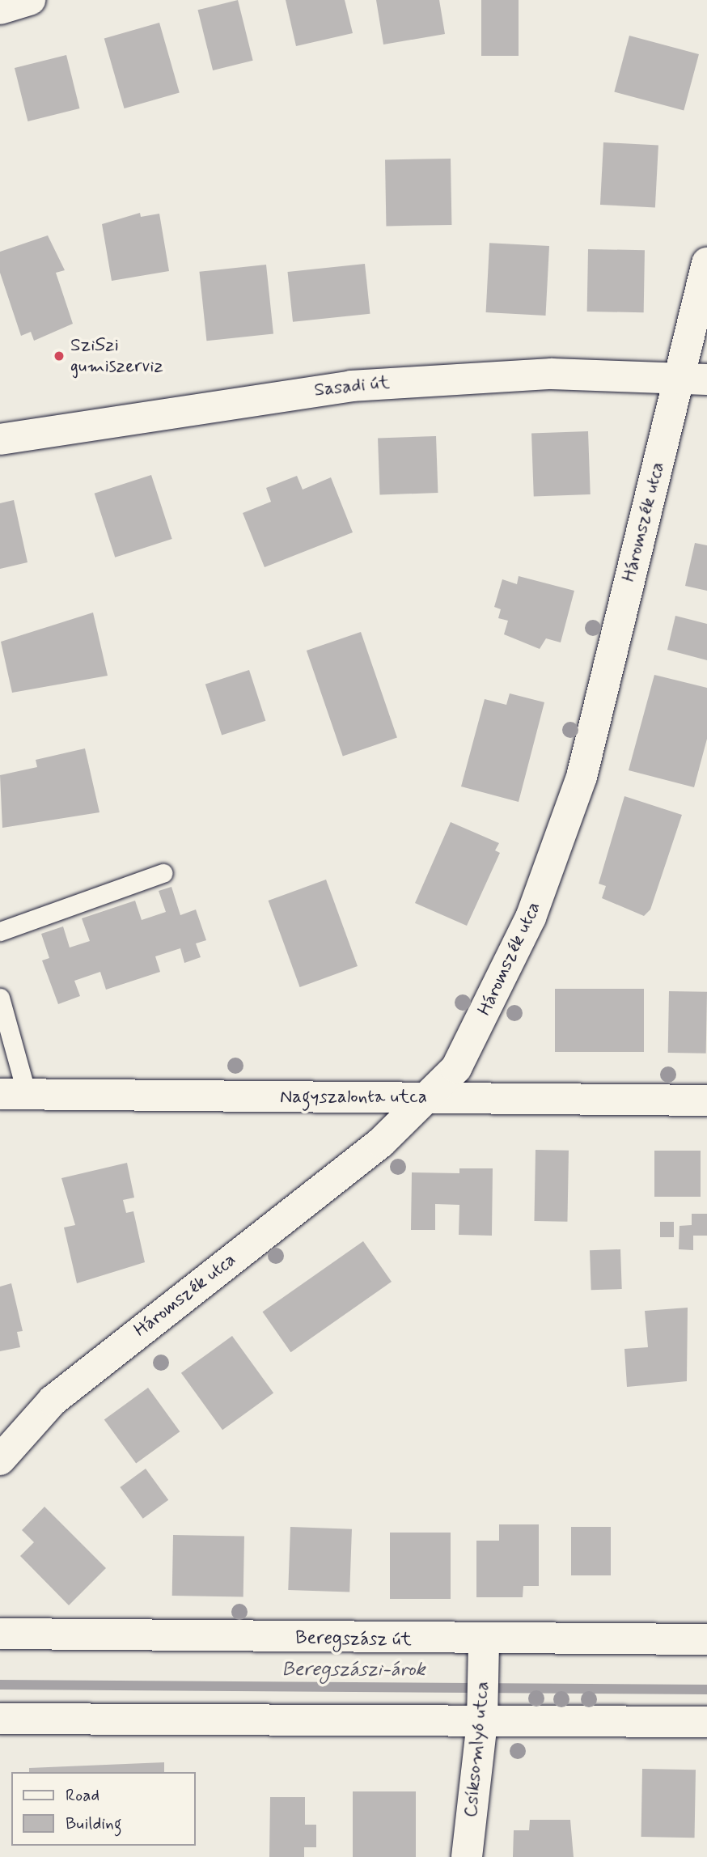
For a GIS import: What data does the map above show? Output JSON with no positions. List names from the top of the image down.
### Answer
{
  "streets": {
    "street": [
      "Sasadi út",
      "Háromszék utca",
      "Nagyszalonta utca",
      "Beregszász út",
      "Csíksomlyó utca"
    ]
  },
  "crossings": [
    ["Sasadi út", "Háromszék utca"],
    ["Háromszék utca", "Nagyszalonta utca"],
    ["Beregszász út", "Csíksomlyó utca"]
  ],
  "water": ["Beregszászi-árok"],
  "places": ["SziSzi gumiszerviz"],
  "legend": ["Road", "Building"]
}
